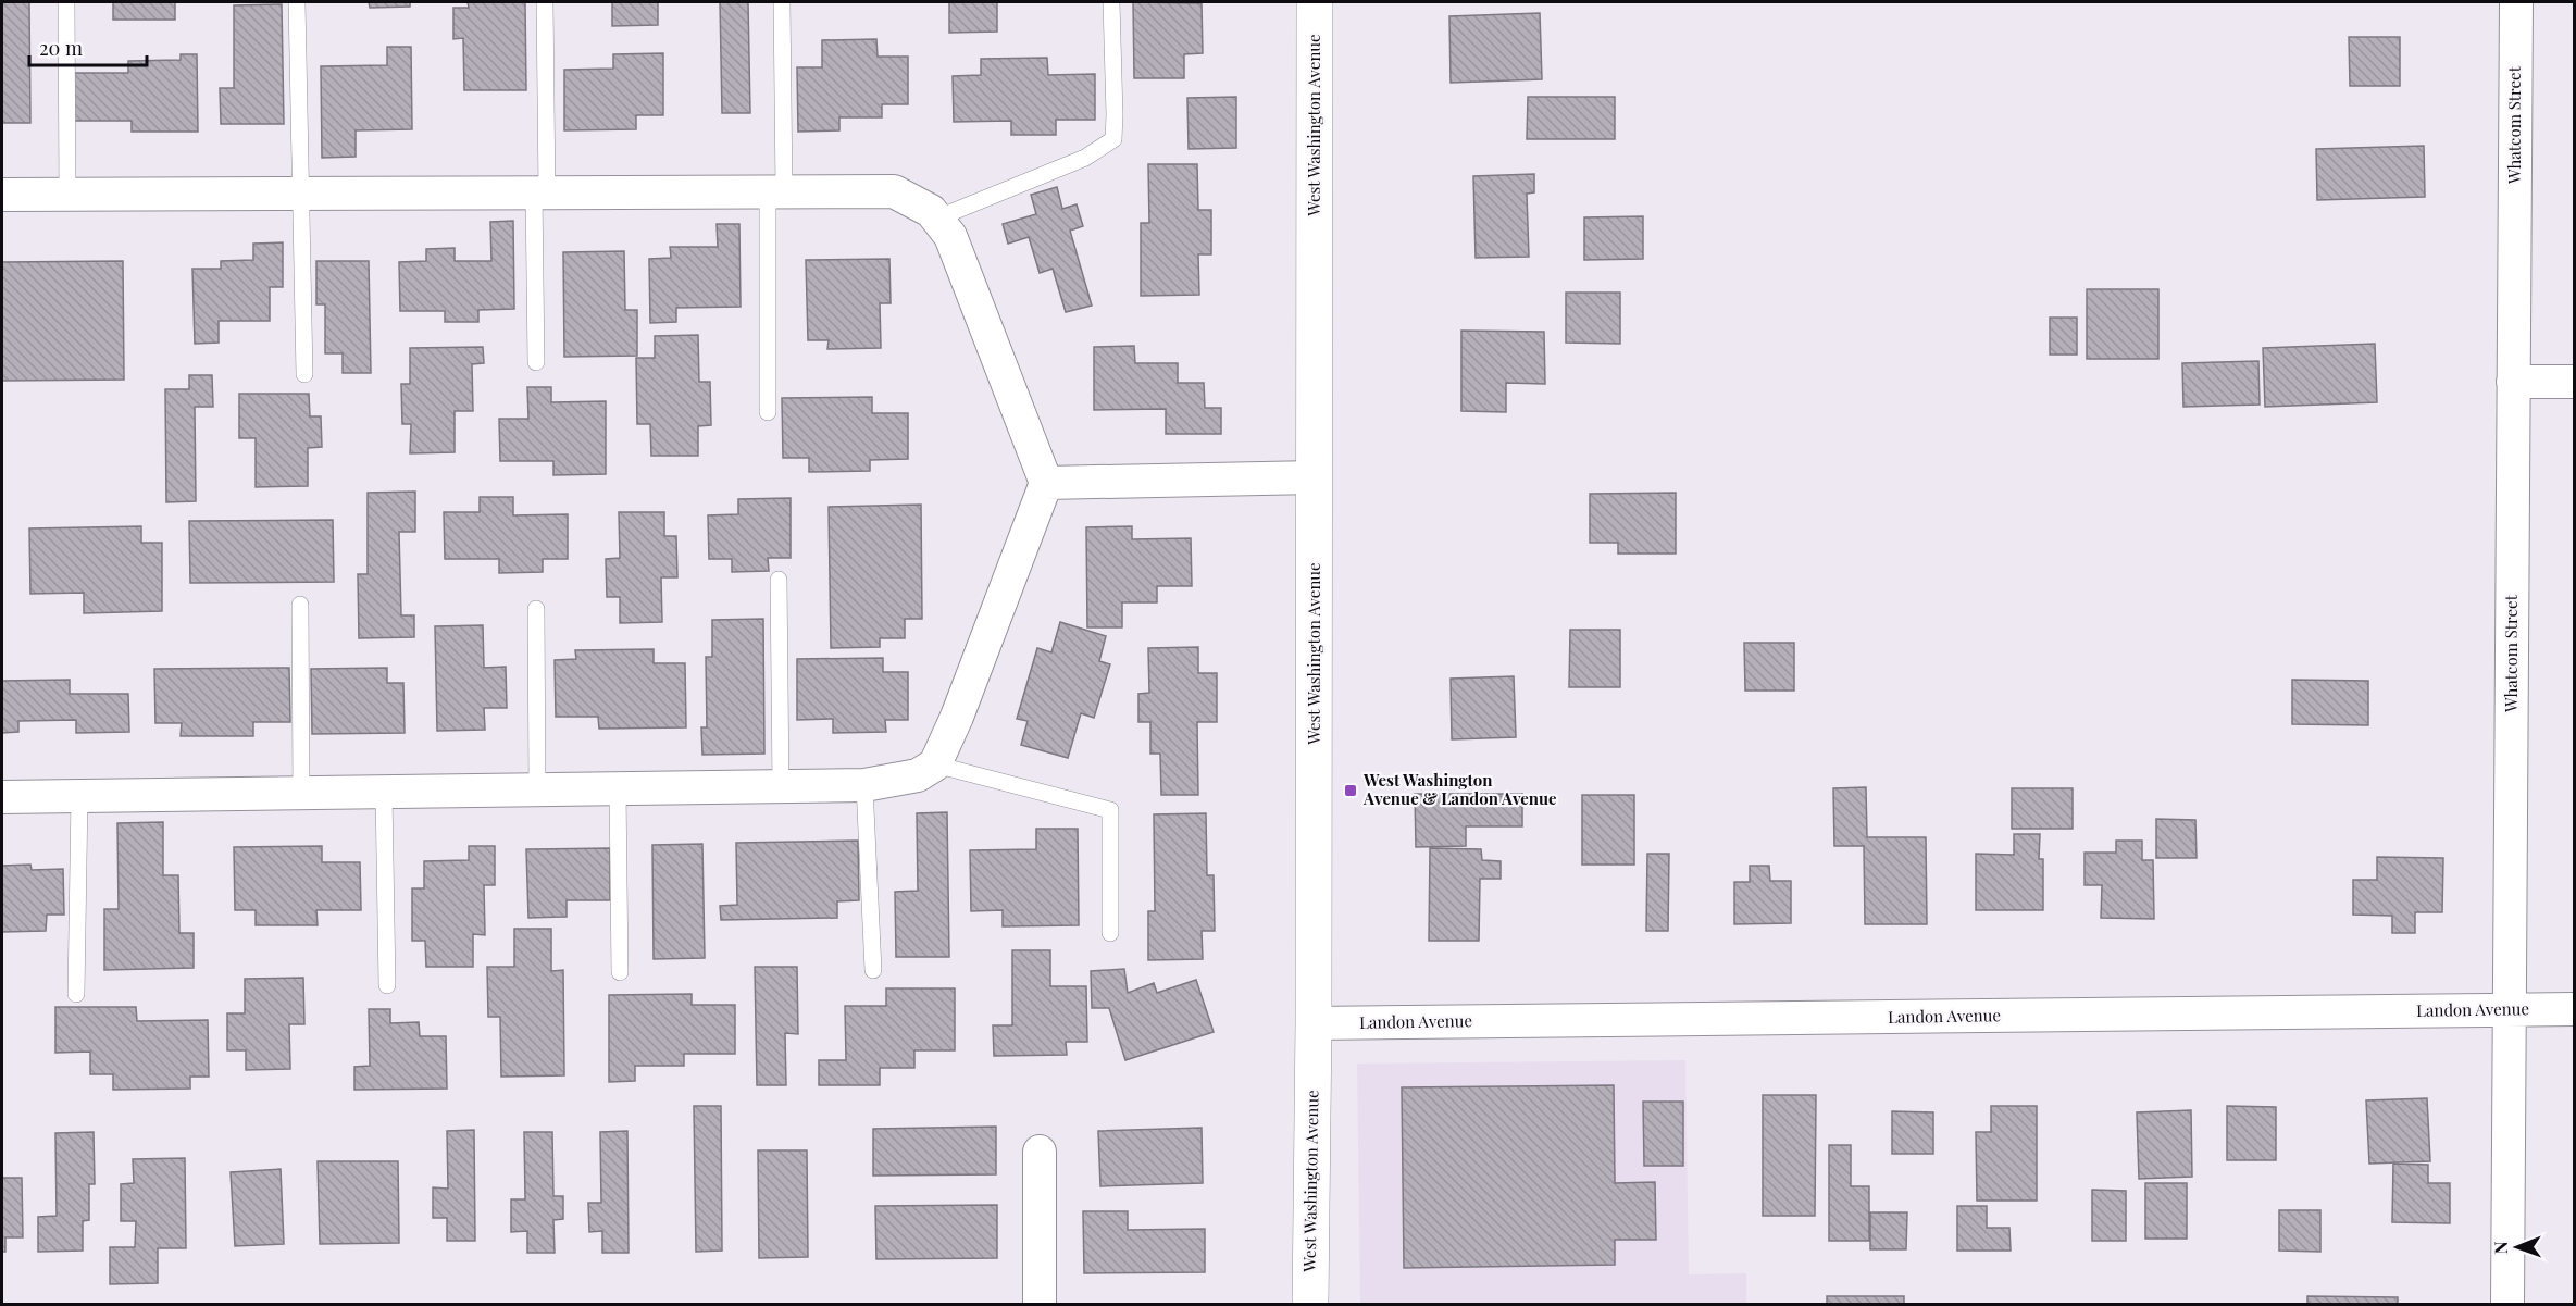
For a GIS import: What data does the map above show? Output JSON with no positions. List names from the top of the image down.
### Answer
{
  "streets": {
    "main road": ["West Washington Avenue"],
    "street": ["Whatcom Street", "Landon Avenue"]
  },
  "crossings": [
    ["West Washington Avenue", "Landon Avenue"],
    ["Whatcom Street", "Landon Avenue"]
  ],
  "places": {
    "transit": ["West Washington Avenue & Landon Avenue"]
  },
  "scale_bar": "20 m",
  "north": "left"
}
